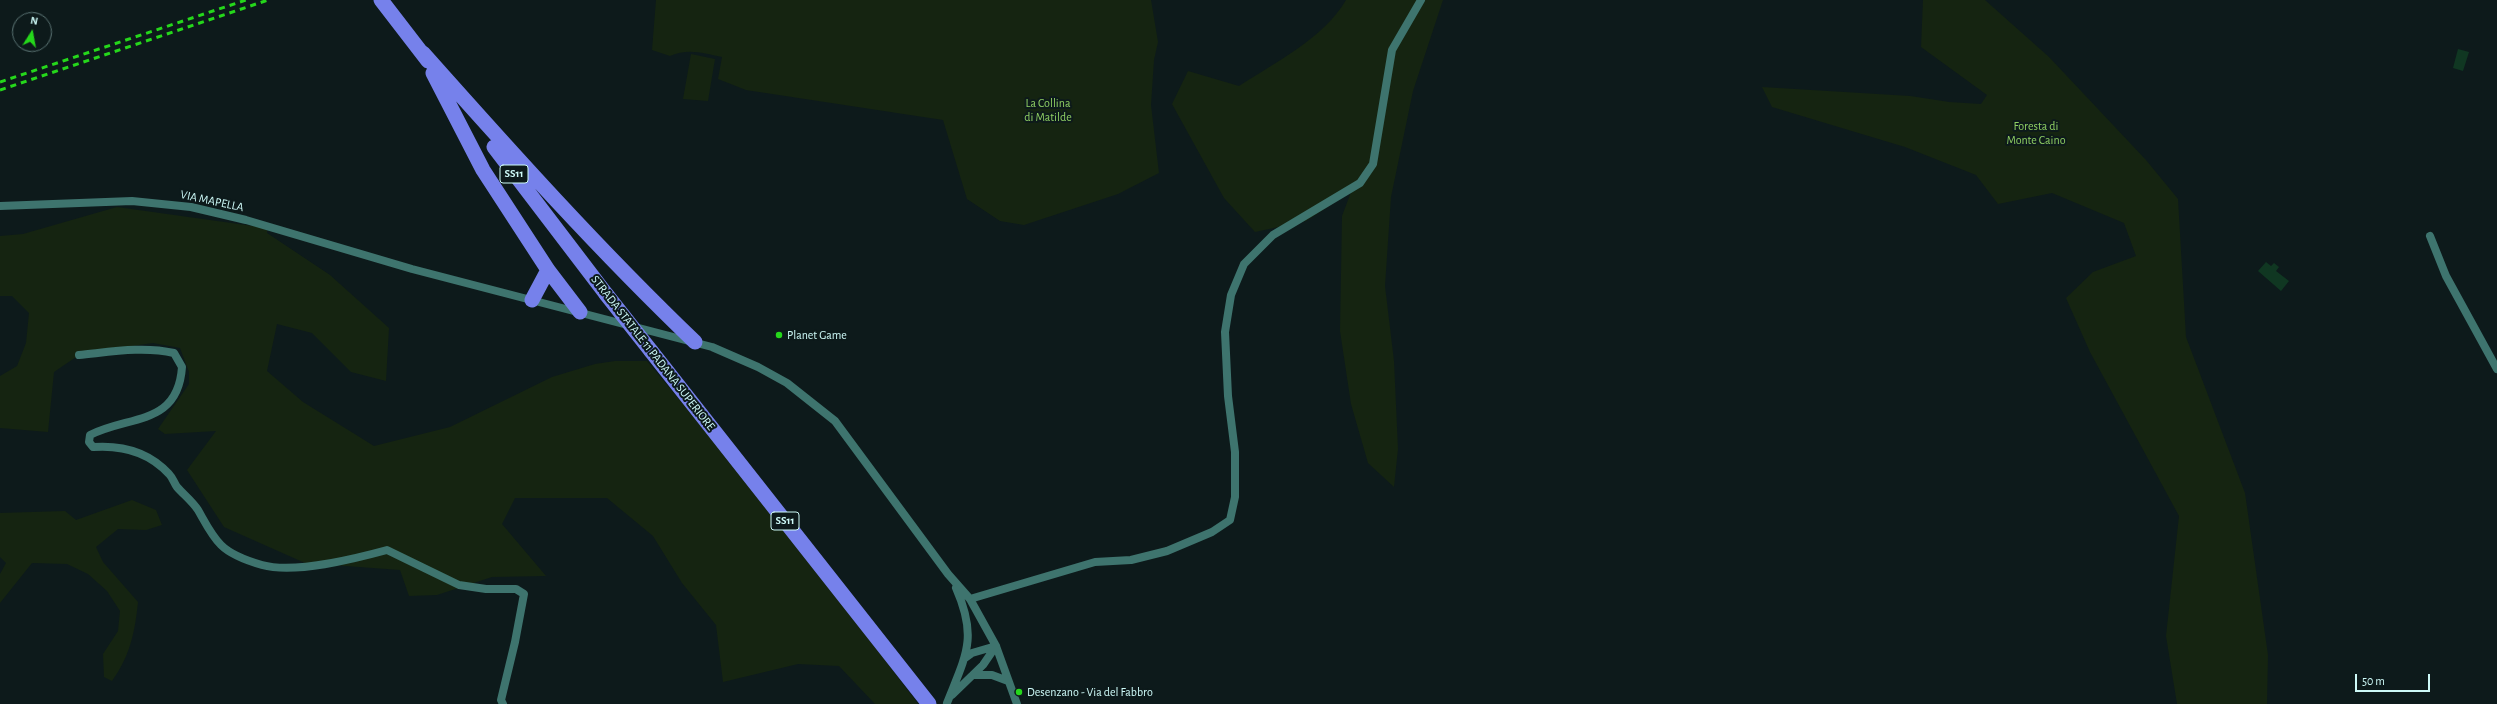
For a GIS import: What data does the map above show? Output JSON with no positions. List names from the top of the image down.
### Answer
{
  "streets": {
    "highway": ["SS11", "STRADA STATALE 11 PADANA SUPERIORE"],
    "street": ["VIA MAPELLA"]
  },
  "parks": ["La Collina di Matilde", "Foresta di Monte Caino"],
  "places": ["Planet Game", "Desenzano - Via del Fabbro"],
  "scale_bar": "50 m",
  "north": "top"
}
